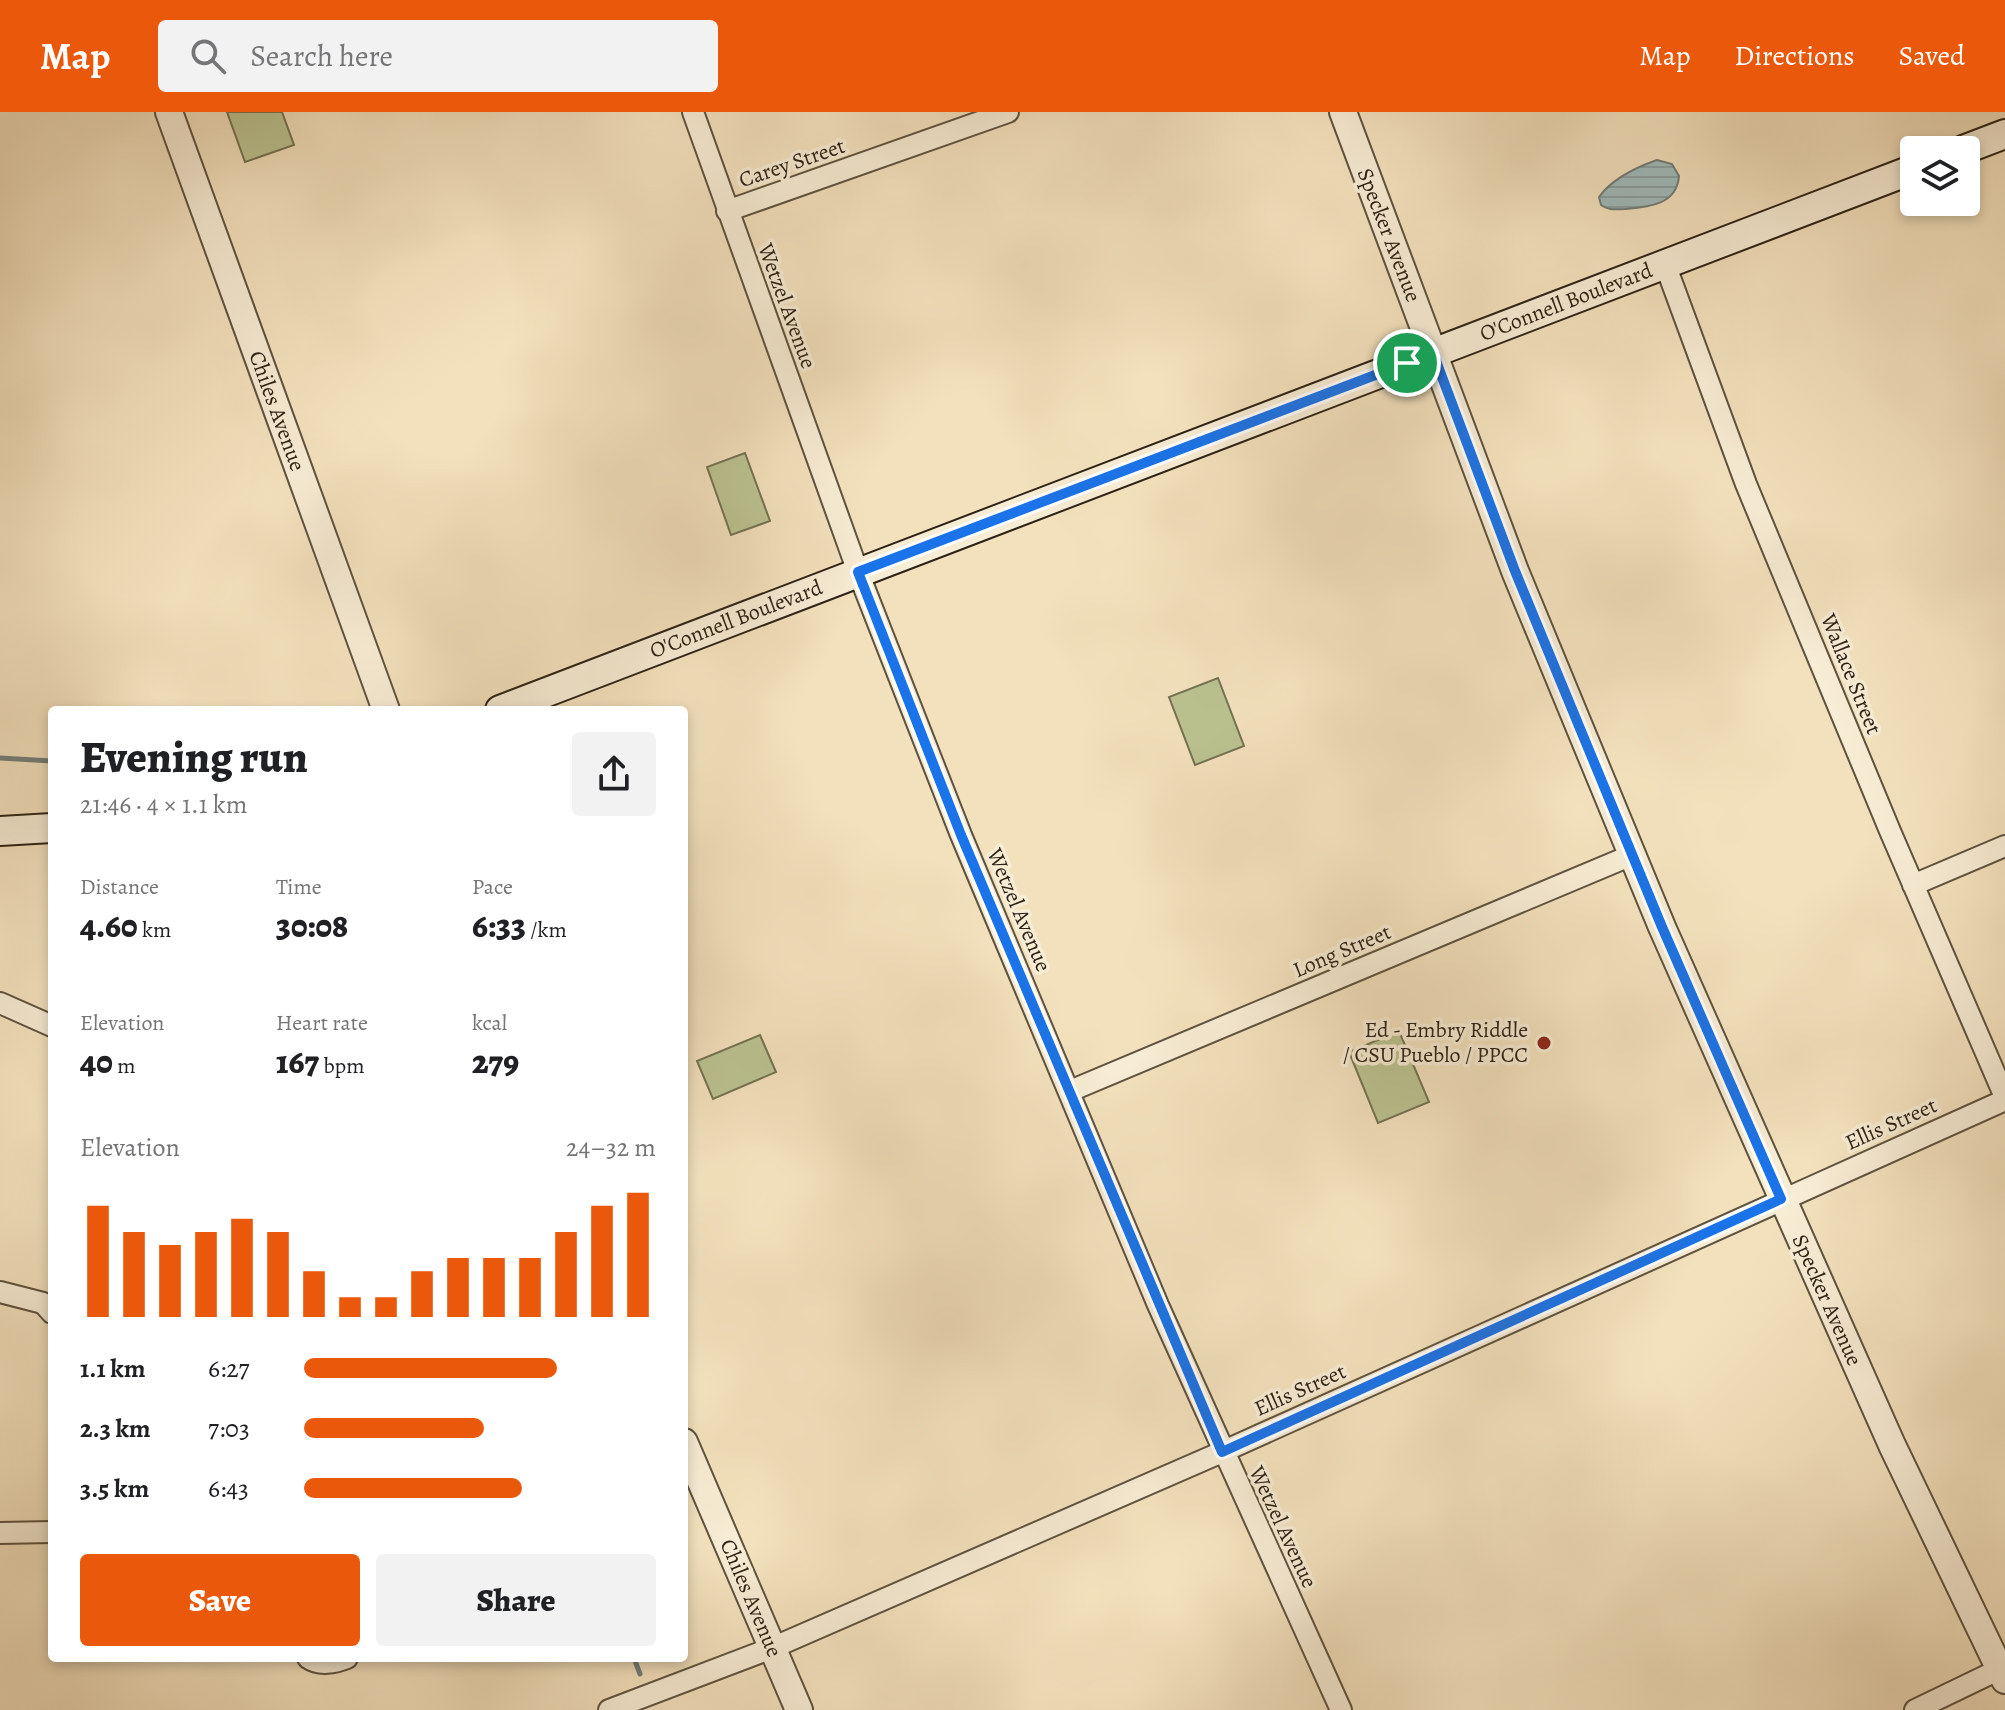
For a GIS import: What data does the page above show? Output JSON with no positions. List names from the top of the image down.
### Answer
{
  "streets": {
    "main road": ["O'Connell Boulevard"],
    "street": [
      "Carey Street",
      "Specker Avenue",
      "Wetzel Avenue",
      "Chiles Avenue",
      "Wallace Street",
      "Long Street",
      "Ellis Street"
    ]
  },
  "crossings": [
    ["Carey Street", "Wetzel Avenue"],
    ["Specker Avenue", "O'Connell Boulevard"],
    ["Specker Avenue", "Long Street"],
    ["Specker Avenue", "Ellis Street"],
    ["O'Connell Boulevard", "Wetzel Avenue"],
    ["O'Connell Boulevard", "Wallace Street"],
    ["Wetzel Avenue", "Long Street"],
    ["Wetzel Avenue", "Ellis Street"],
    ["Chiles Avenue", "Ellis Street"],
    ["Wallace Street", "Ellis Street"]
  ],
  "places": ["Ed - Embry Riddle / CSU Pueblo / PPCC"],
  "page": {
    "header": "Map",
    "search": "Search here",
    "nav": ["Map", "Directions", "Saved"],
    "heading": ["Evening run", "21:46 · 4 × 1.1 km"],
    "stats": [
      ["Distance", "4.60 km"],
      ["Time", "30:08"],
      ["Pace", "6:33 /km"],
      ["Elevation", "40 m"],
      ["Heart rate", "167 bpm"],
      ["kcal", "279"]
    ],
    "chart": ["Elevation", "24–32 m"],
    "list": [
      {
        "name": "1.1 km",
        "note": "6:27"
      },
      {
        "name": "2.3 km",
        "note": "7:03"
      },
      {
        "name": "3.5 km",
        "note": "6:43"
      }
    ],
    "buttons": ["Save", "Share"]
  }
}
